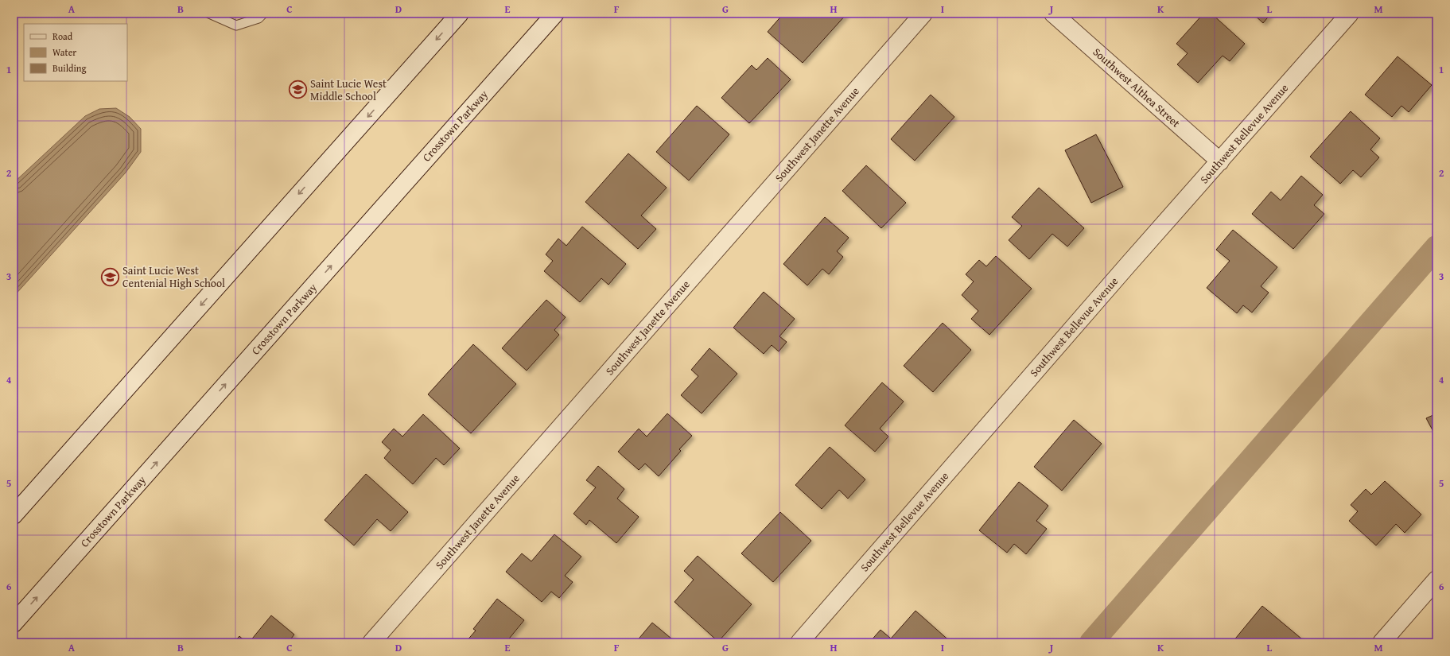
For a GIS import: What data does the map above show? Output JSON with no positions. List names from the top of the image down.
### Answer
{
  "streets": {
    "street": [
      "Southwest Althea Street",
      "Crosstown Parkway",
      "Southwest Bellevue Avenue",
      "Southwest Janette Avenue"
    ]
  },
  "crossings": [
    ["Southwest Althea Street", "Southwest Bellevue Avenue"]
  ],
  "places": {
    "school or university": ["Saint Lucie West Middle School", "Saint Lucie West Centenial High School"]
  },
  "legend": ["Road", "Water", "Building"],
  "grid": {
    "columns": [
      "A",
      "B",
      "C",
      "D",
      "E",
      "F",
      "G",
      "H",
      "I",
      "J",
      "K",
      "L",
      "M"
    ],
    "rows": [
      "1",
      "2",
      "3",
      "4",
      "5",
      "6"
    ]
  }
}
